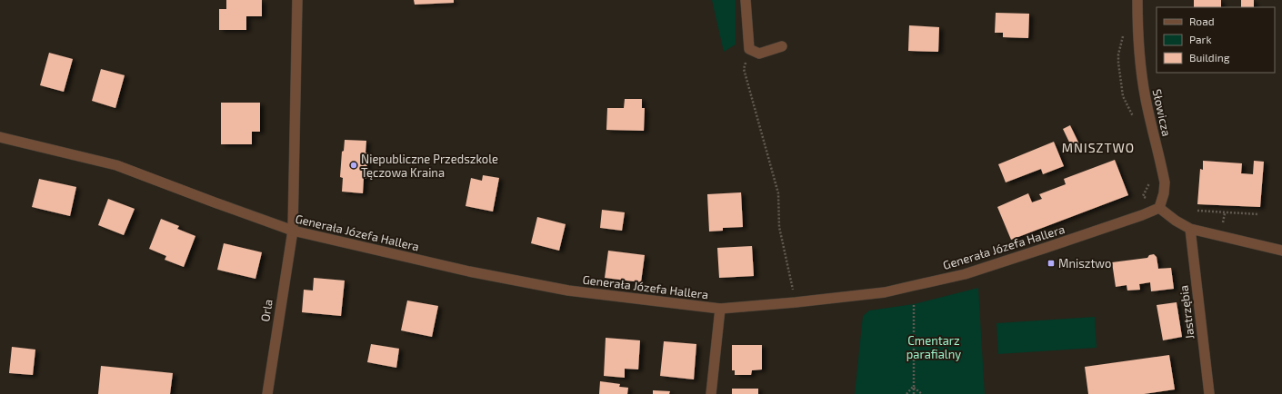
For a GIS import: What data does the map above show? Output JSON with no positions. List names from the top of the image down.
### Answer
{
  "streets": {
    "street": [
      "Słowicza",
      "Generała Józefa Hallera",
      "Orla",
      "Jastrzębia"
    ]
  },
  "crossings": [
    ["Słowicza", "Generała Józefa Hallera"],
    ["Generała Józefa Hallera", "Orla"]
  ],
  "districts": ["MNISZTWO"],
  "parks": ["Cmentarz parafialny"],
  "places": {
    "other": ["Niepubliczne Przedszkole Tęczowa Kraina"],
    "transit": ["Mnisztwo"]
  },
  "legend": ["Road", "Park", "Building"]
}
